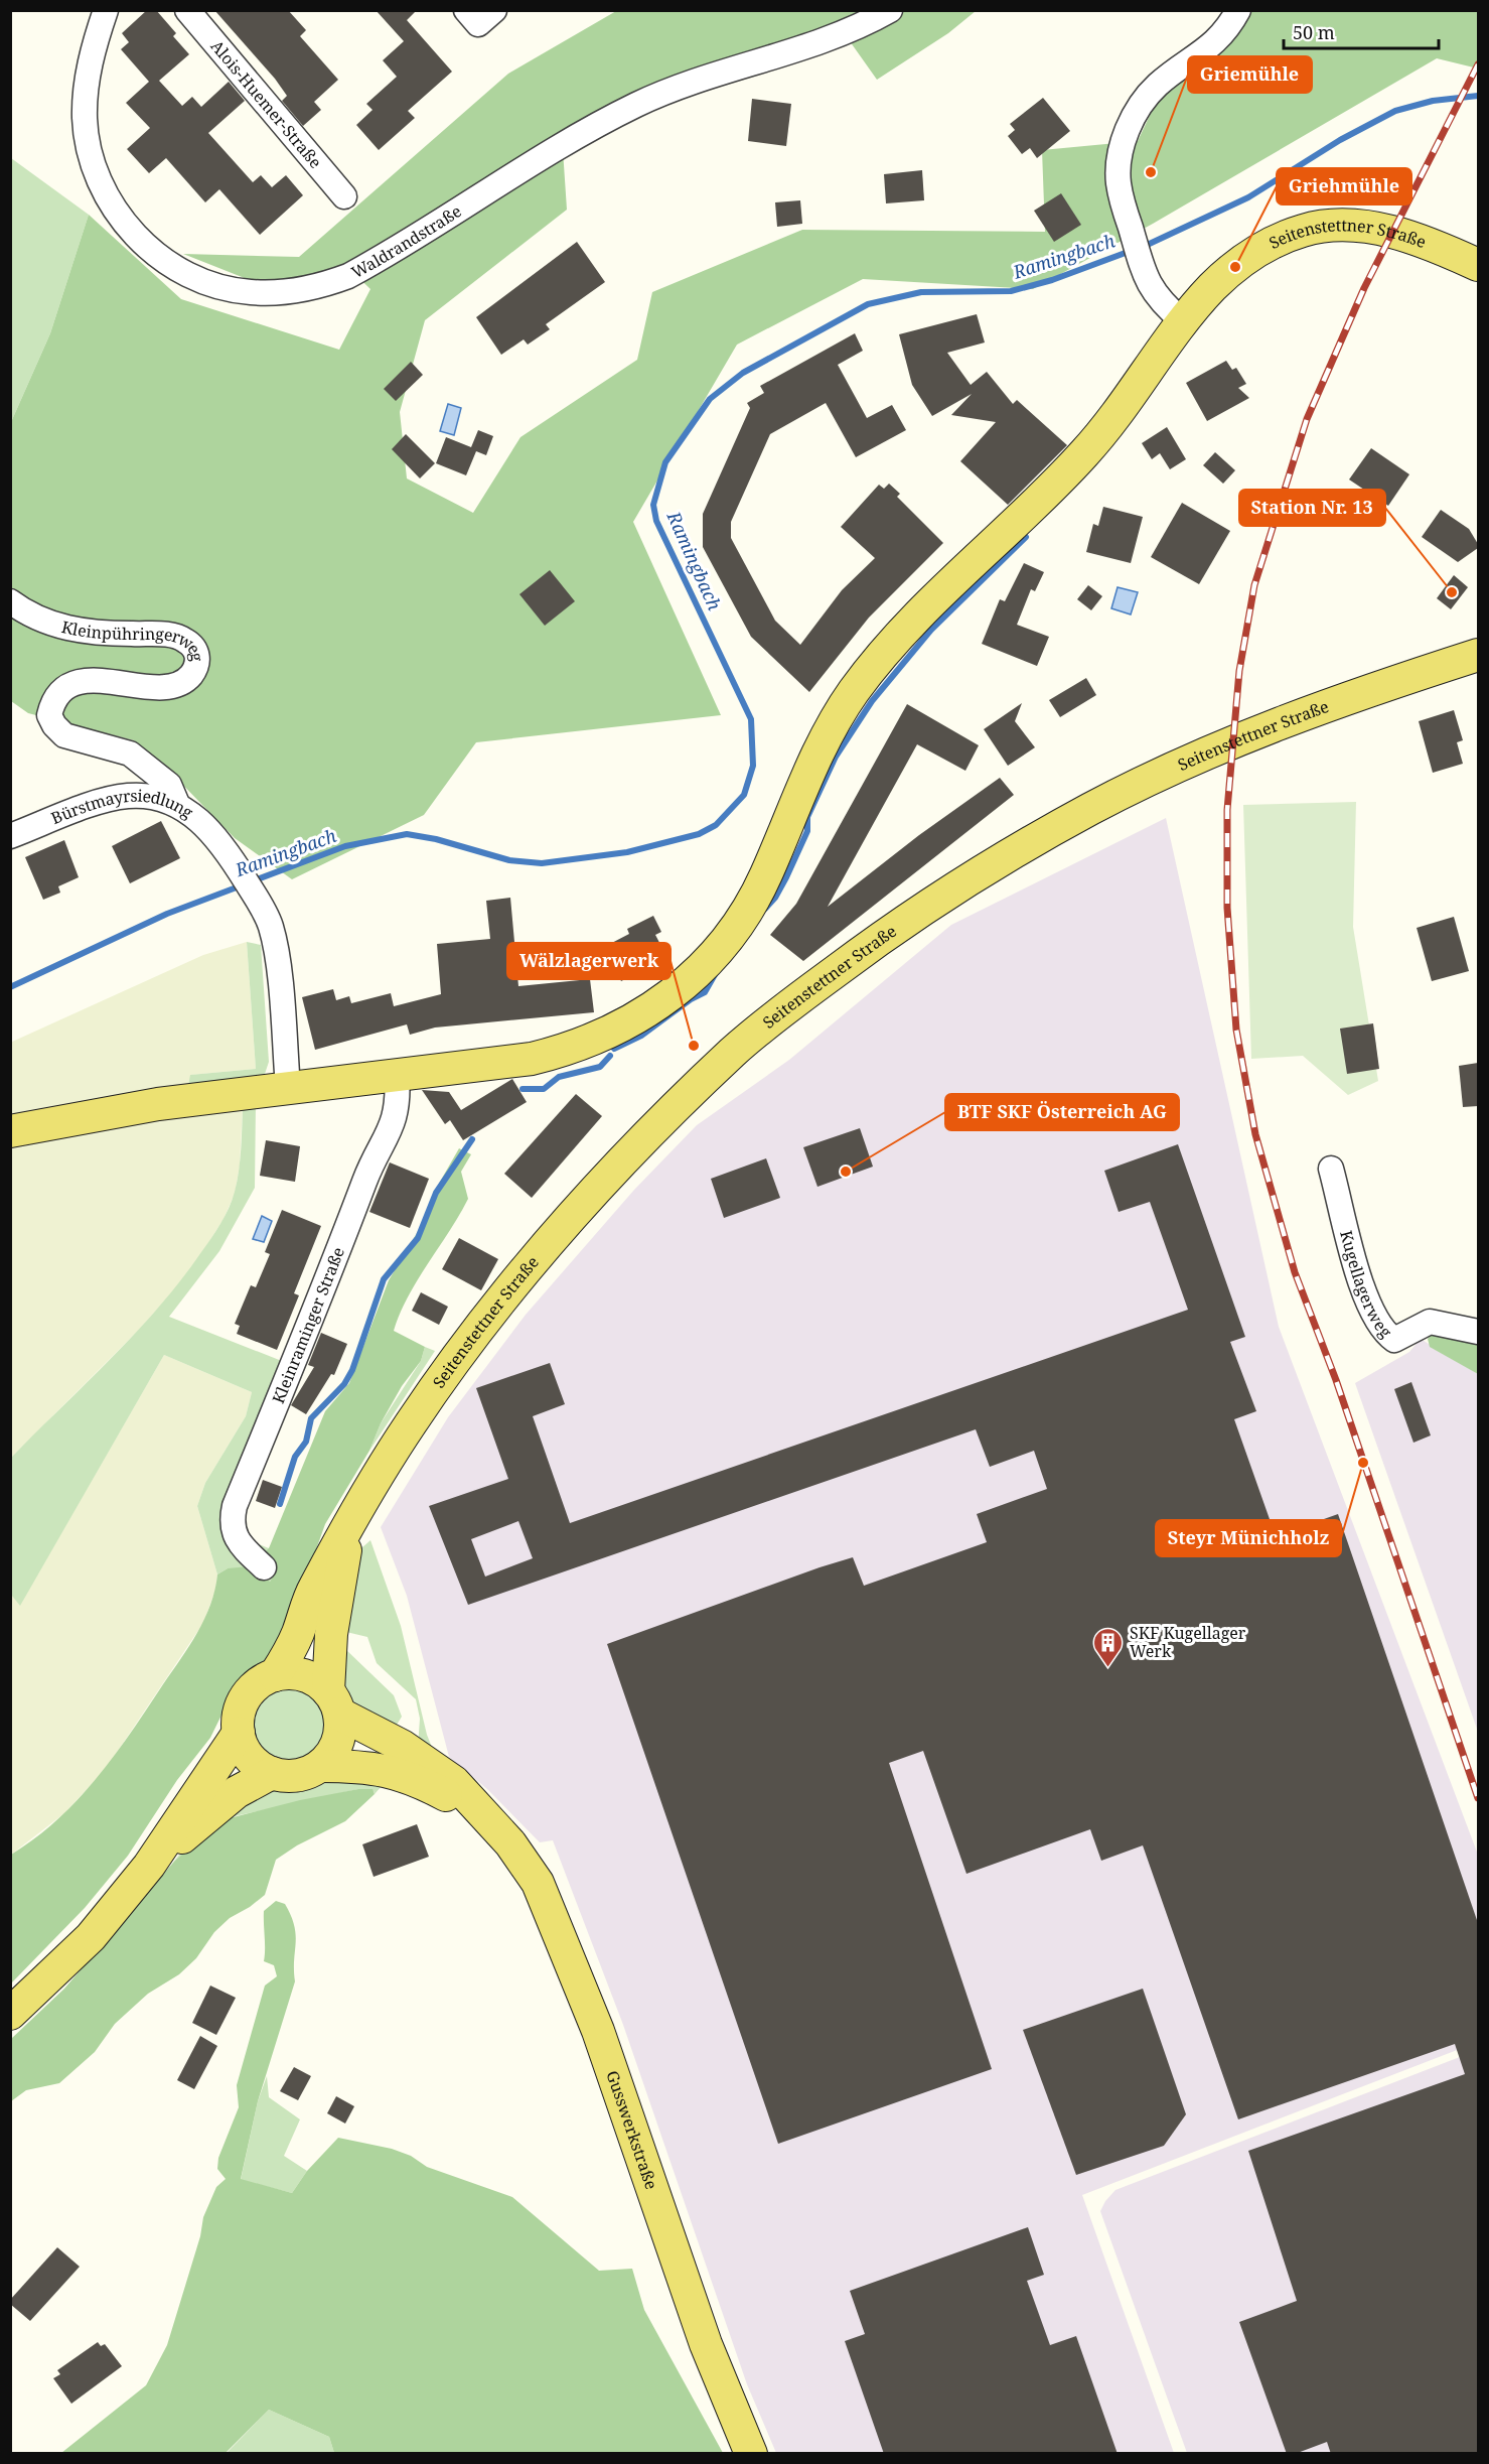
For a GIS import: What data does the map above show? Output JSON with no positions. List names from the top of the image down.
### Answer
{
  "streets": {
    "main road": ["Seitenstettner Straße", "Gusswerkstraße"],
    "street": [
      "Alois-Huemer-Straße",
      "Waldrandstraße",
      "Kleinpühringerweg",
      "Bürstmayrsiedlung",
      "Kugellagerweg",
      "Kleinraminger Straße"
    ]
  },
  "crossings": [
    ["Seitenstettner Straße", "Kleinraminger Straße"],
    ["Seitenstettner Straße", "Gusswerkstraße"],
    ["Kleinpühringerweg", "Bürstmayrsiedlung"]
  ],
  "water": ["Ramingbach"],
  "places": {
    "other": [
      "Griemühle",
      "Griehmühle",
      "Station Nr. 13",
      "Wälzlagerwerk",
      "BTF SKF Österreich AG",
      "Steyr Münichholz"
    ],
    "building": ["SKF Kugellager Werk"]
  },
  "scale_bar": "50 m"
}
